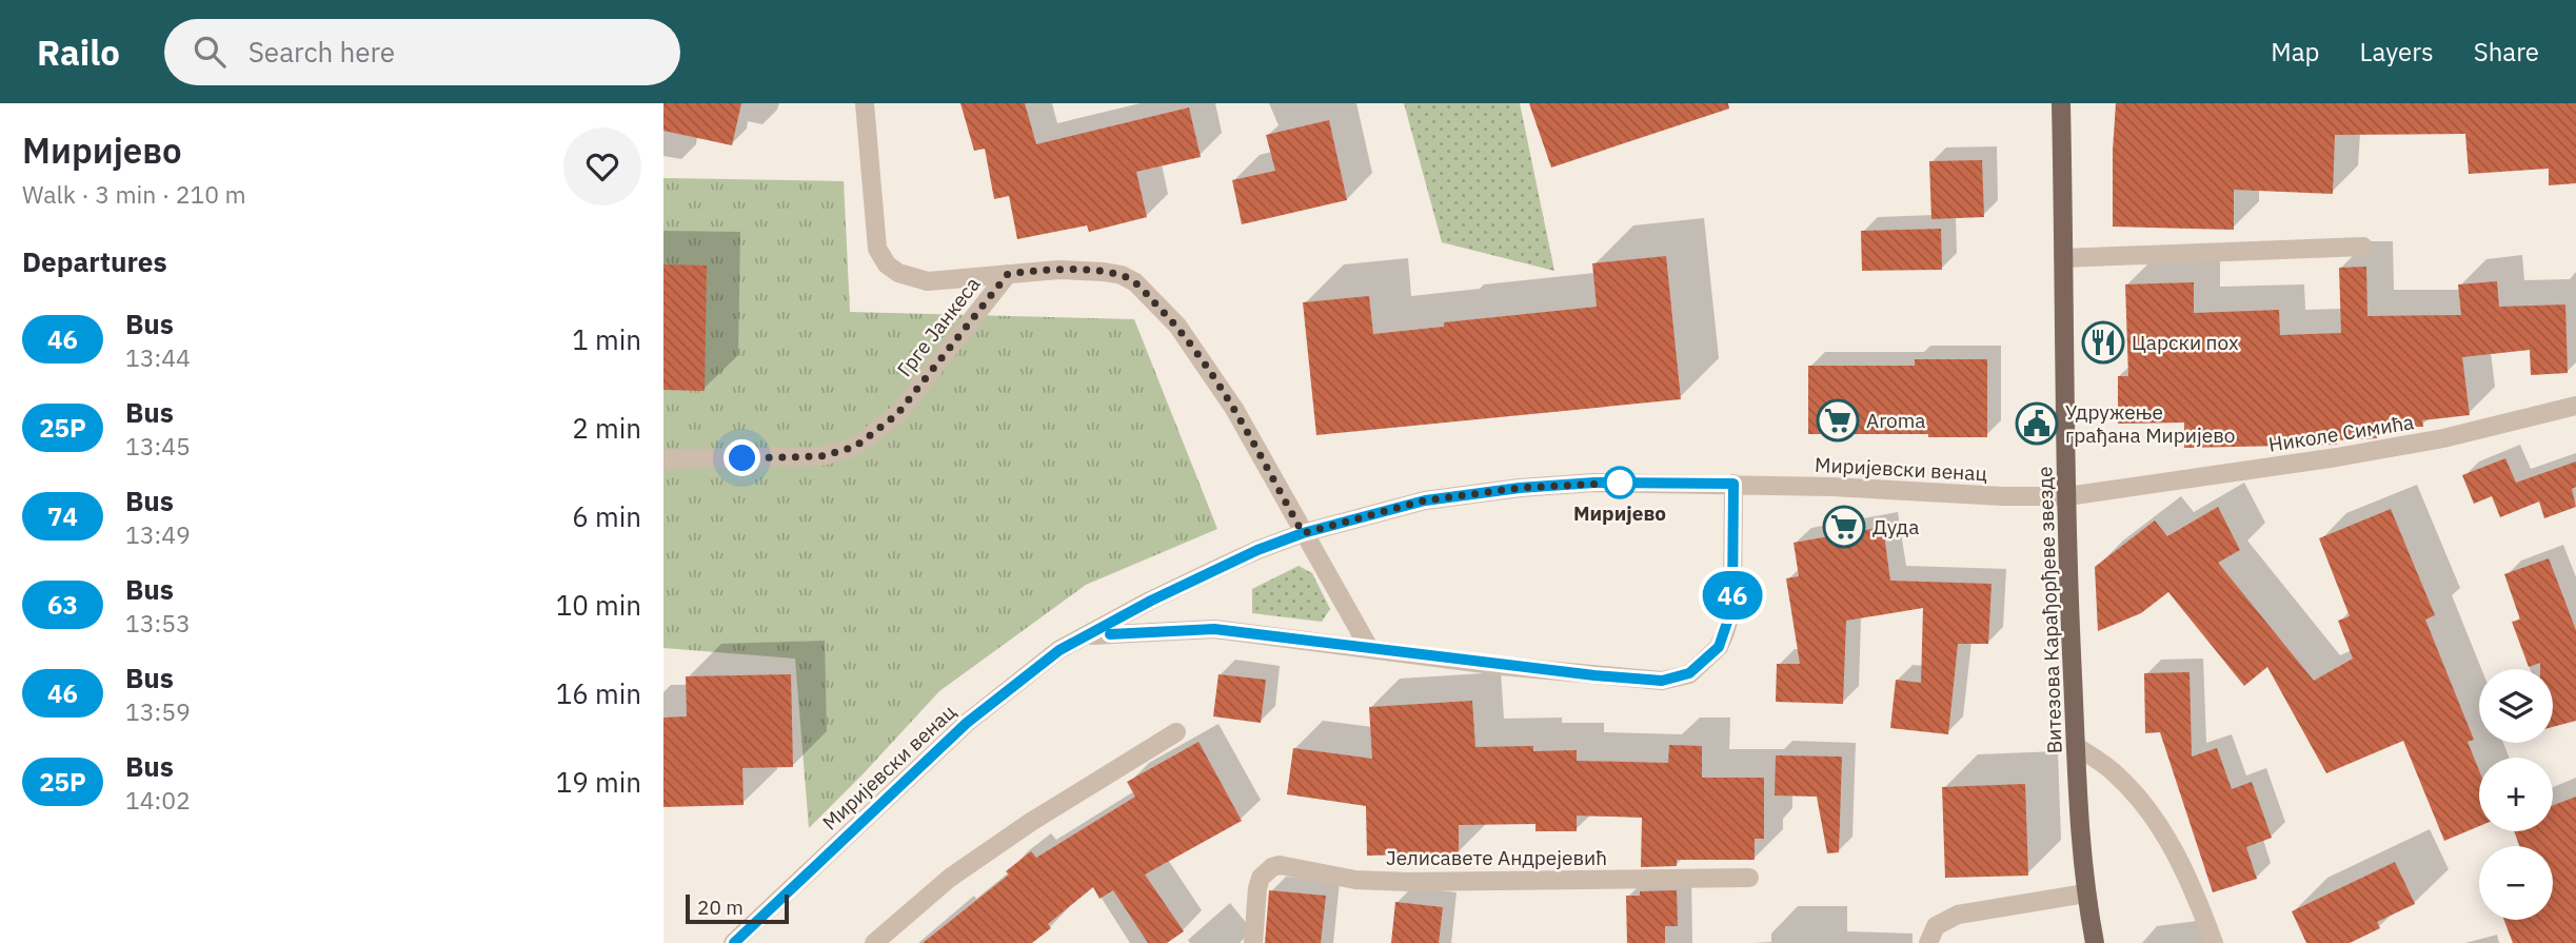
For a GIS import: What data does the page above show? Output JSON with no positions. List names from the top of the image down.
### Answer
{
  "streets": {
    "main road": ["Витезова Карађорђеве звезде"],
    "street": [
      "Грге Јанкеса",
      "Николе Симића",
      "Миријевски венац",
      "Јелисавете Андрејевић"
    ]
  },
  "crossings": [
    ["Грге Јанкеса", "Миријевски венац"],
    ["Николе Симића", "Миријевски венац"],
    ["Николе Симића", "Витезова Карађорђеве звезде"],
    ["Миријевски венац", "Витезова Карађорђеве звезде"]
  ],
  "places": {
    "restaurant": ["Царски пох"],
    "supermarket": ["Aroma", "Дуда"],
    "public building": ["Удружење грађана Миријево"],
    "other": ["Миријево"]
  },
  "lines": ["bus line 46"],
  "scale_bar": "20 m",
  "page": {
    "header": "Railo",
    "search": "Search here",
    "nav": ["Map", "Layers", "Share"],
    "heading": [
      ["Миријево", "Walk · 3 min · 210 m"],
      "Departures"
    ],
    "on_map": "46",
    "list": [
      {
        "mark": "46",
        "name": "Bus",
        "note": "13:44",
        "value": "1 min"
      },
      {
        "mark": "25P",
        "name": "Bus",
        "note": "13:45",
        "value": "2 min"
      },
      {
        "mark": "74",
        "name": "Bus",
        "note": "13:49",
        "value": "6 min"
      },
      {
        "mark": "63",
        "name": "Bus",
        "note": "13:53",
        "value": "10 min"
      },
      {
        "mark": "46",
        "name": "Bus",
        "note": "13:59",
        "value": "16 min"
      },
      {
        "mark": "25P",
        "name": "Bus",
        "note": "14:02",
        "value": "19 min"
      }
    ],
    "map_buttons": ["+", "−"],
    "scale": "20 m"
  }
}
